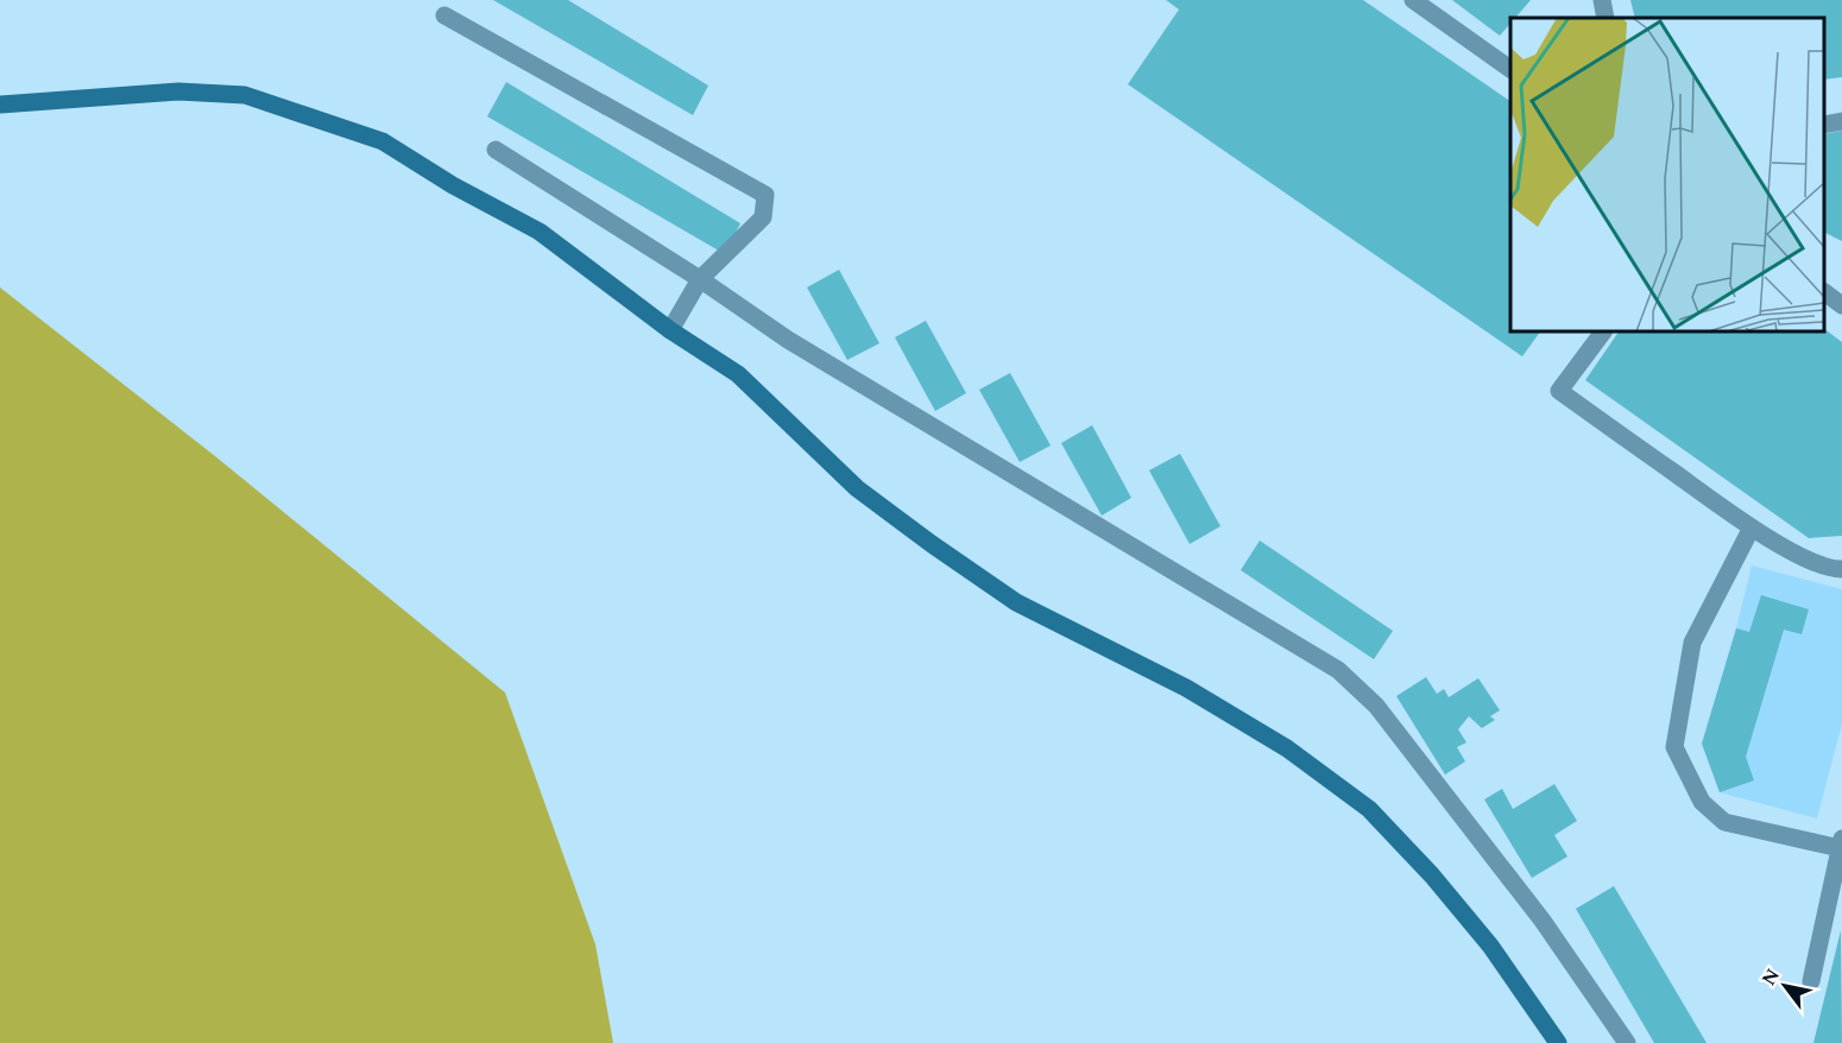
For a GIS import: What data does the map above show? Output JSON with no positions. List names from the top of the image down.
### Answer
{
  "north": "top left"
}
